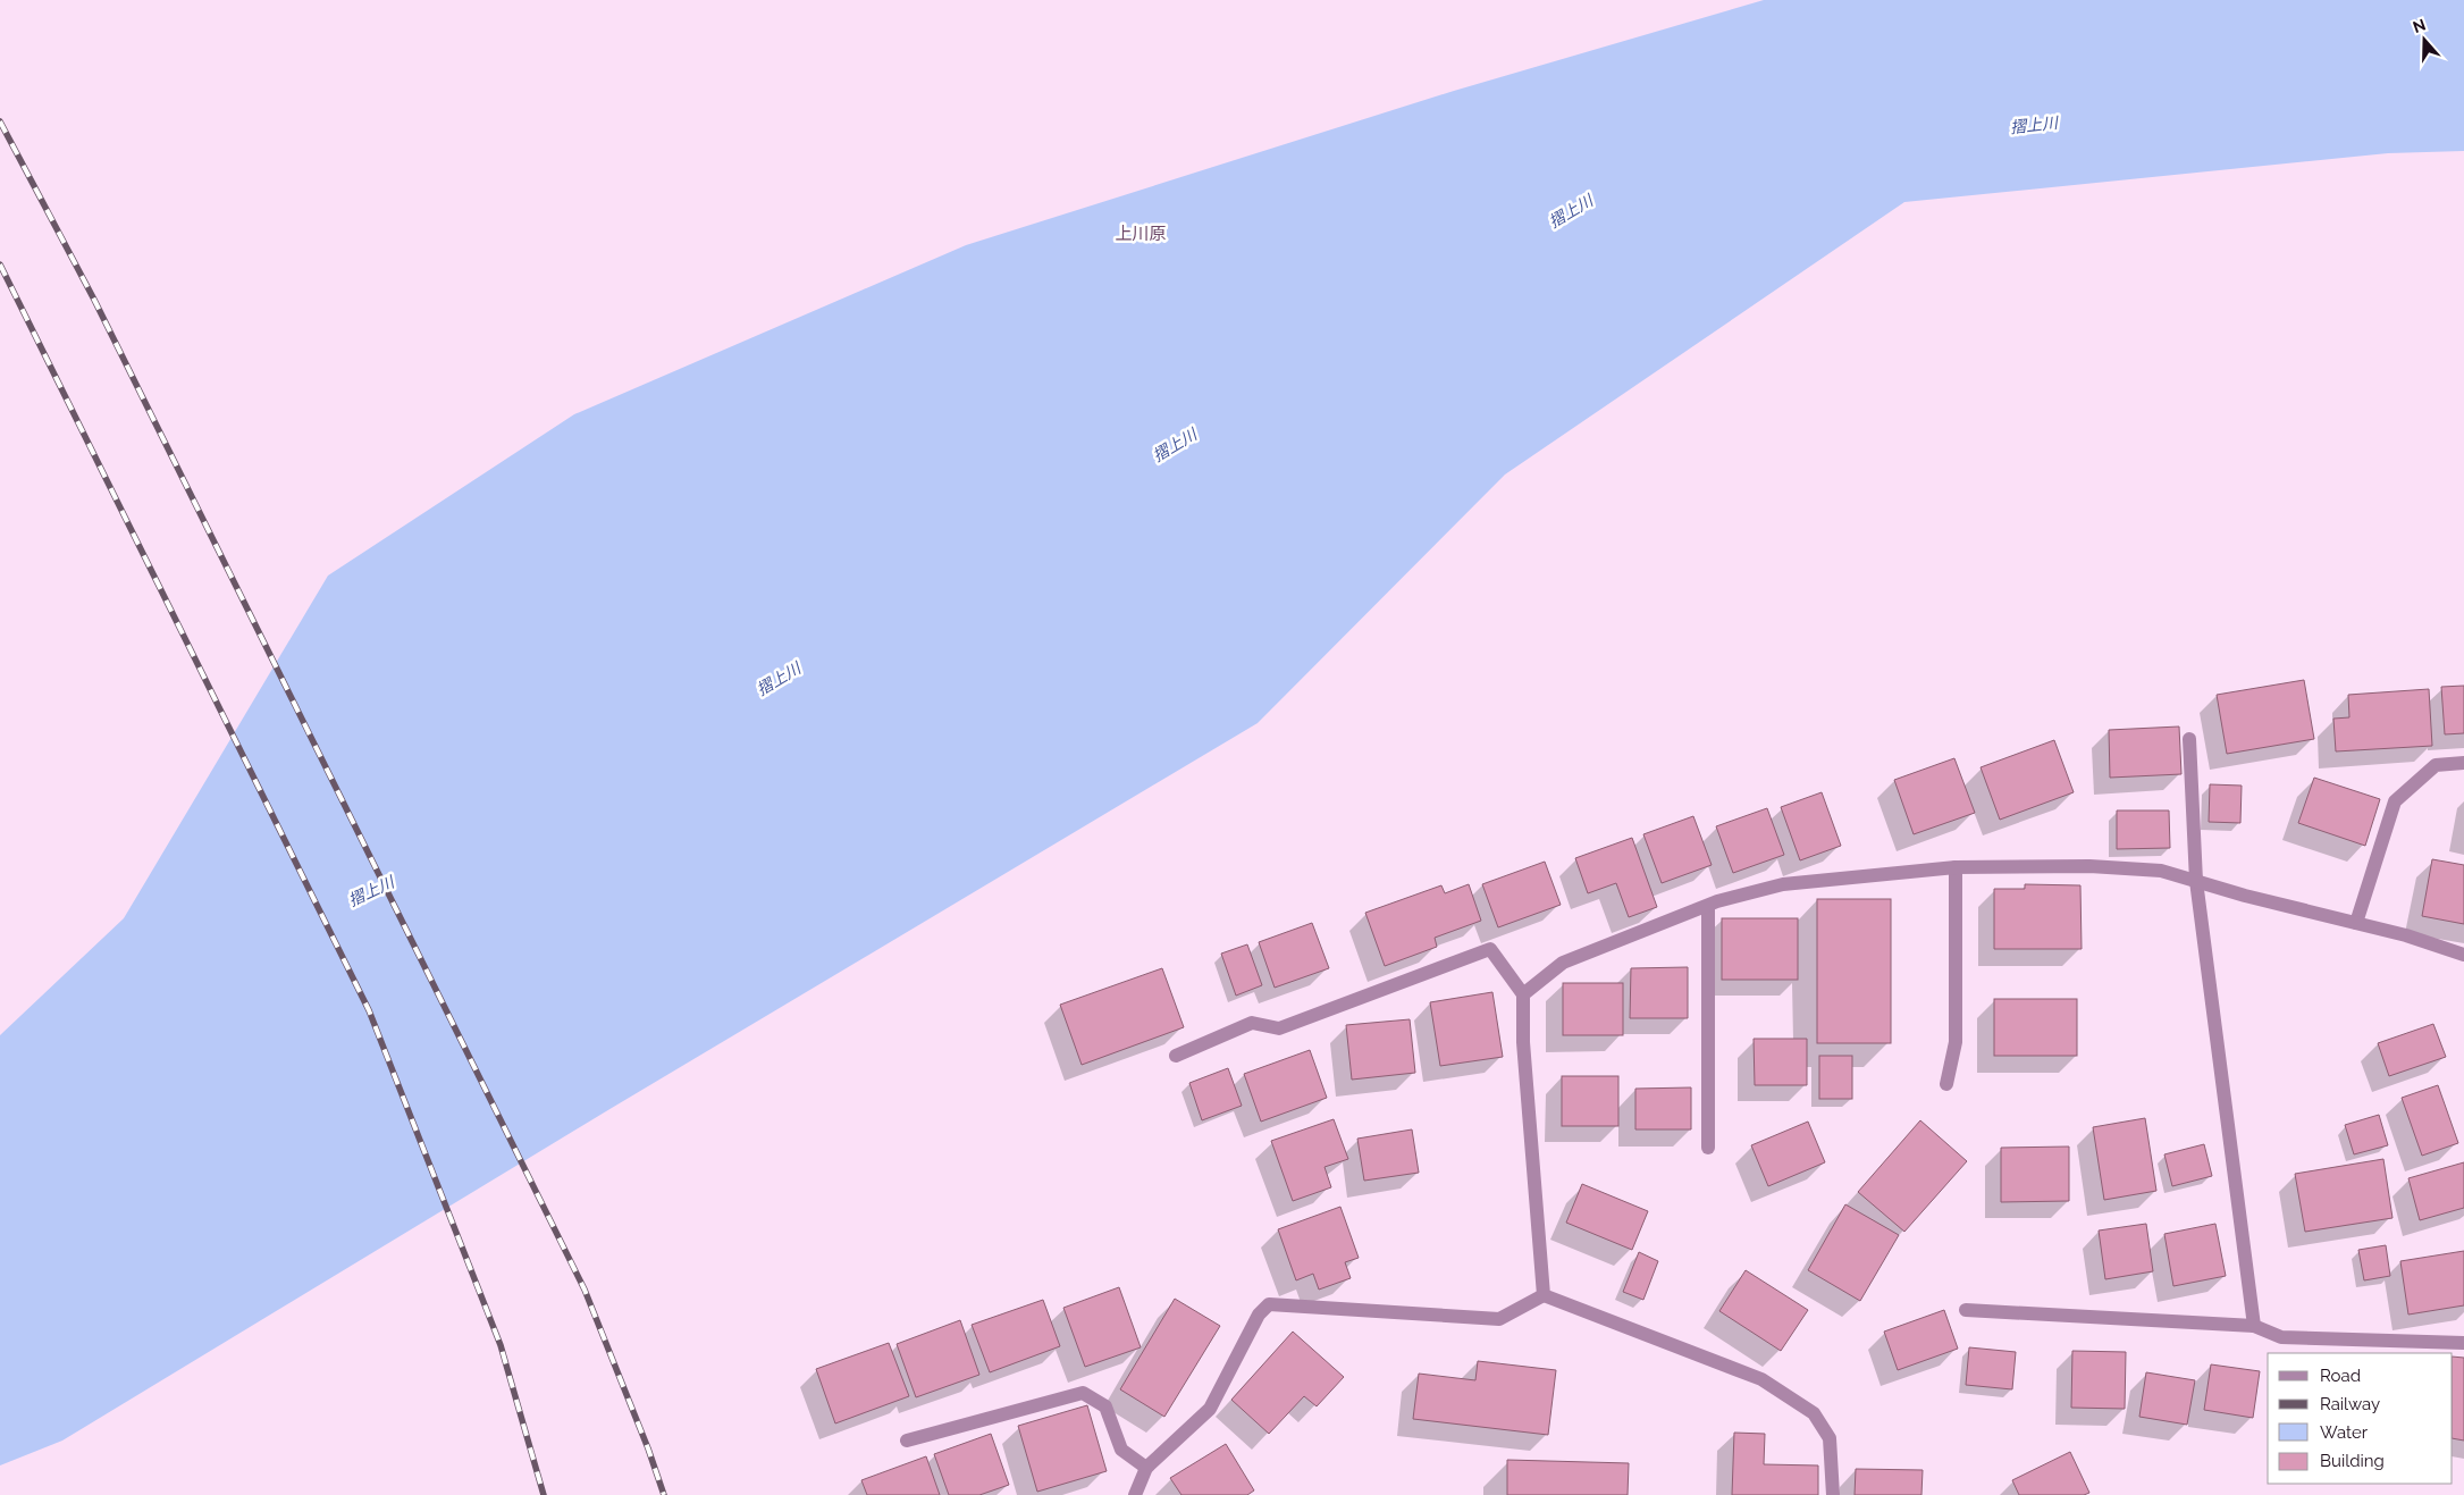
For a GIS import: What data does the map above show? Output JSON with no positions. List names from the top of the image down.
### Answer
{
  "districts": ["上川原"],
  "water": ["摺上川"],
  "legend": [
    "Road",
    "Railway",
    "Water",
    "Building"
  ],
  "north": "top"
}
